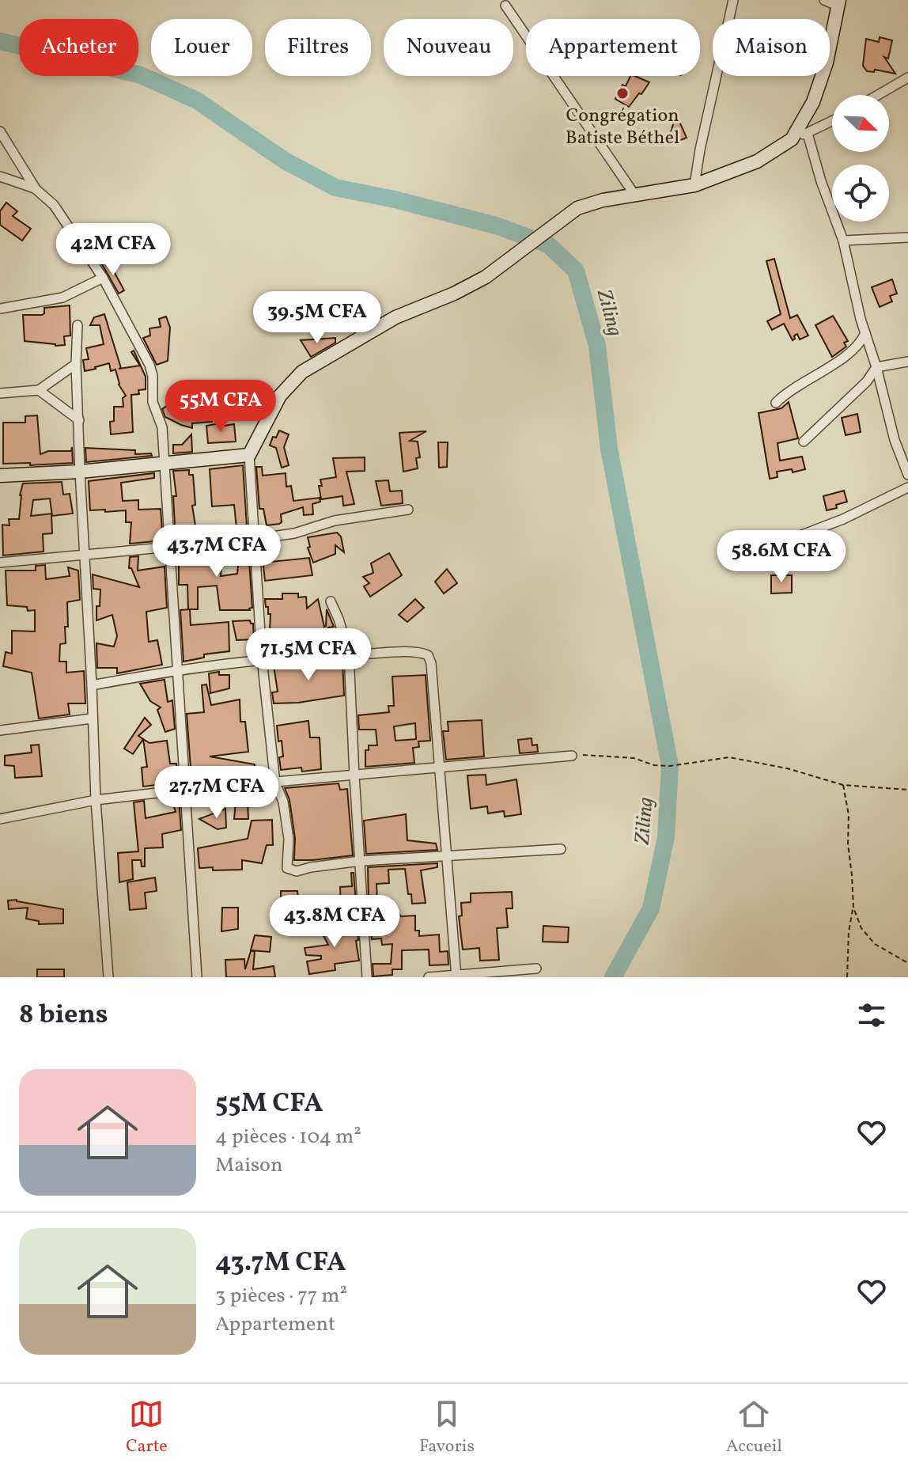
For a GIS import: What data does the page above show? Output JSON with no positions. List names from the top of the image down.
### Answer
{
  "water": ["Ziling"],
  "places": ["Congrégation Batiste Béthel"],
  "north": "bottom right",
  "page": {
    "chip": [
      "Acheter",
      "Louer",
      "Filtres",
      "Nouveau",
      "Appartement",
      "Maison"
    ],
    "price": [
      "42M CFA",
      "39.5M CFA",
      "55M CFA",
      "43.7M CFA",
      "58.6M CFA",
      "71.5M CFA",
      "27.7M CFA",
      "43.8M CFA"
    ],
    "heading": "8 biens",
    "list": [
      {
        "name": "55M CFA",
        "note": "4 pièces · 104 m² · Maison"
      },
      {
        "name": "43.7M CFA",
        "note": "3 pièces · 77 m² · Appartement"
      }
    ],
    "tabs": ["Carte", "Favoris", "Accueil"]
  }
}
